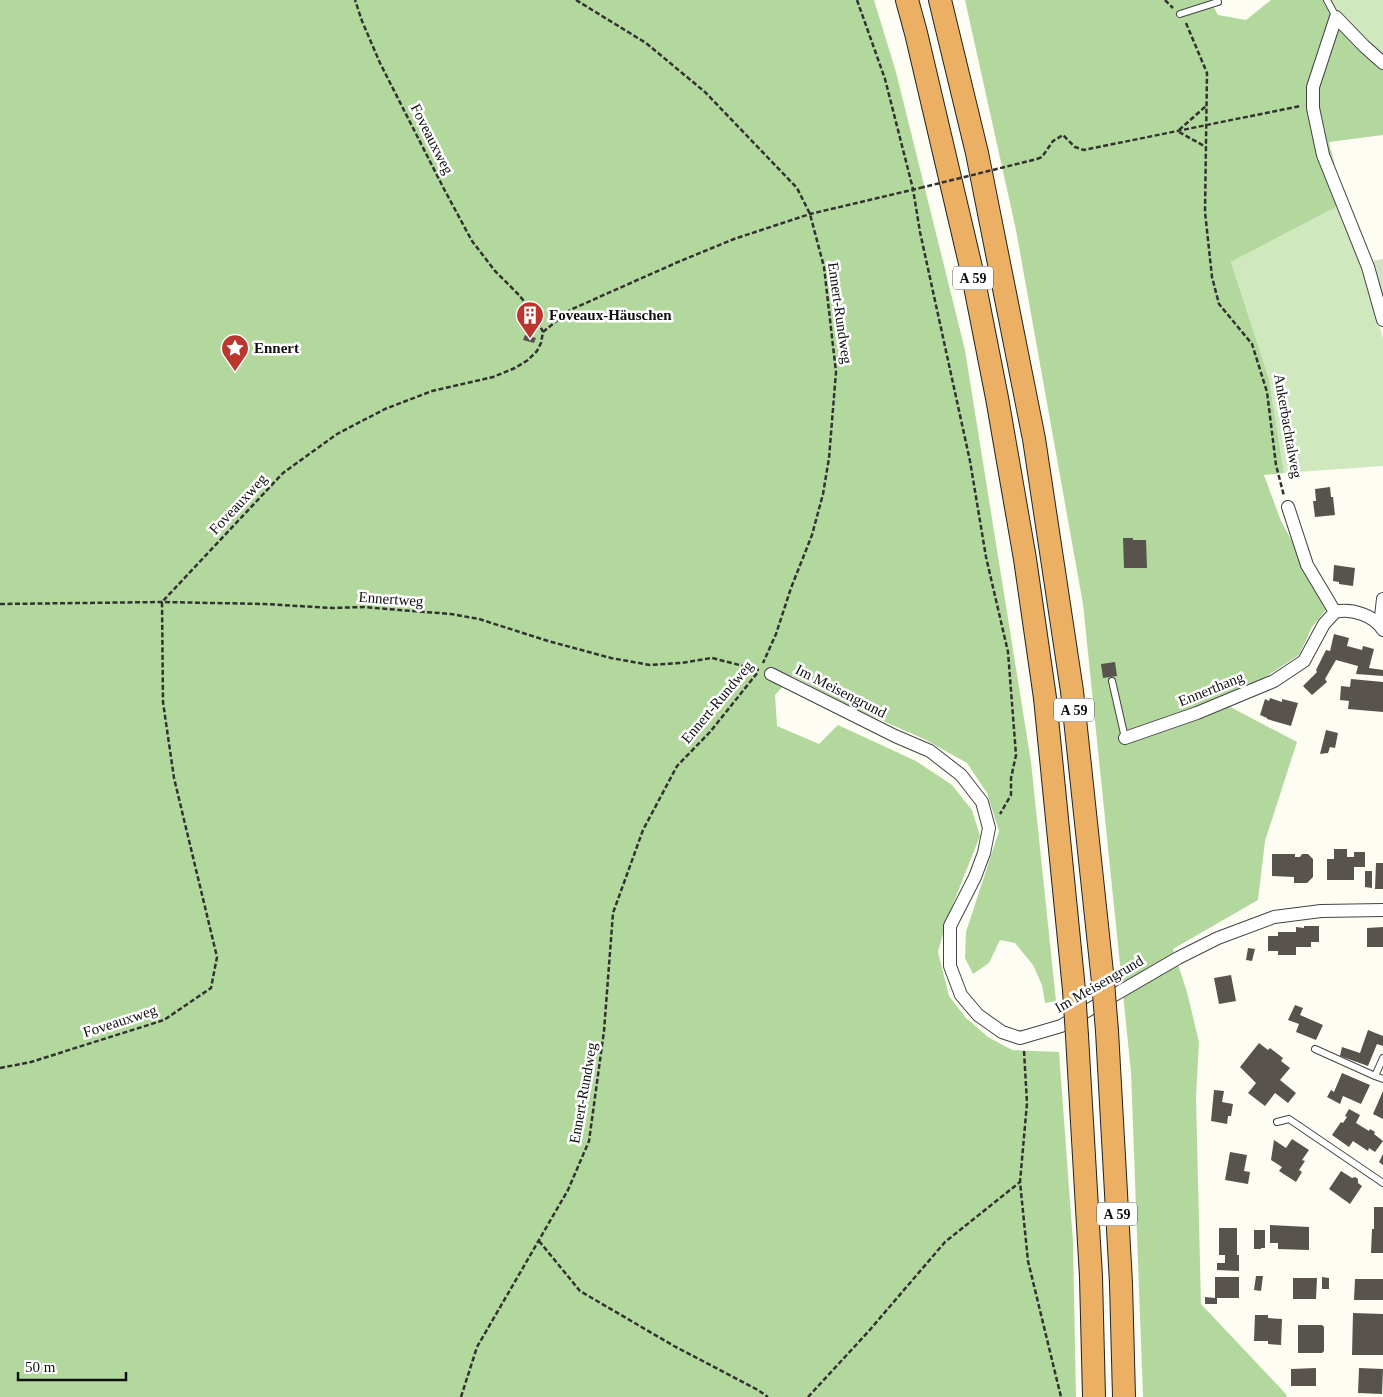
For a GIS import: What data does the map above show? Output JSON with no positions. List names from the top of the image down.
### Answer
{
  "streets": {
    "highway": ["A 59"],
    "street": ["Ennerthang", "Im Meisengrund"],
    "path": [
      "Foveauxweg",
      "Ennert-Rundweg",
      "Ankerbachtalweg",
      "Ennertweg"
    ]
  },
  "crossings": [
    ["Foveauxweg", "Ennertweg"],
    ["Ennert-Rundweg", "Ennertweg"],
    ["Ennert-Rundweg", "Im Meisengrund"],
    ["Ennertweg", "Im Meisengrund"]
  ],
  "places": {
    "building": ["Foveaux-Häuschen"],
    "place": ["Ennert"]
  },
  "scale_bar": "50 m"
}
